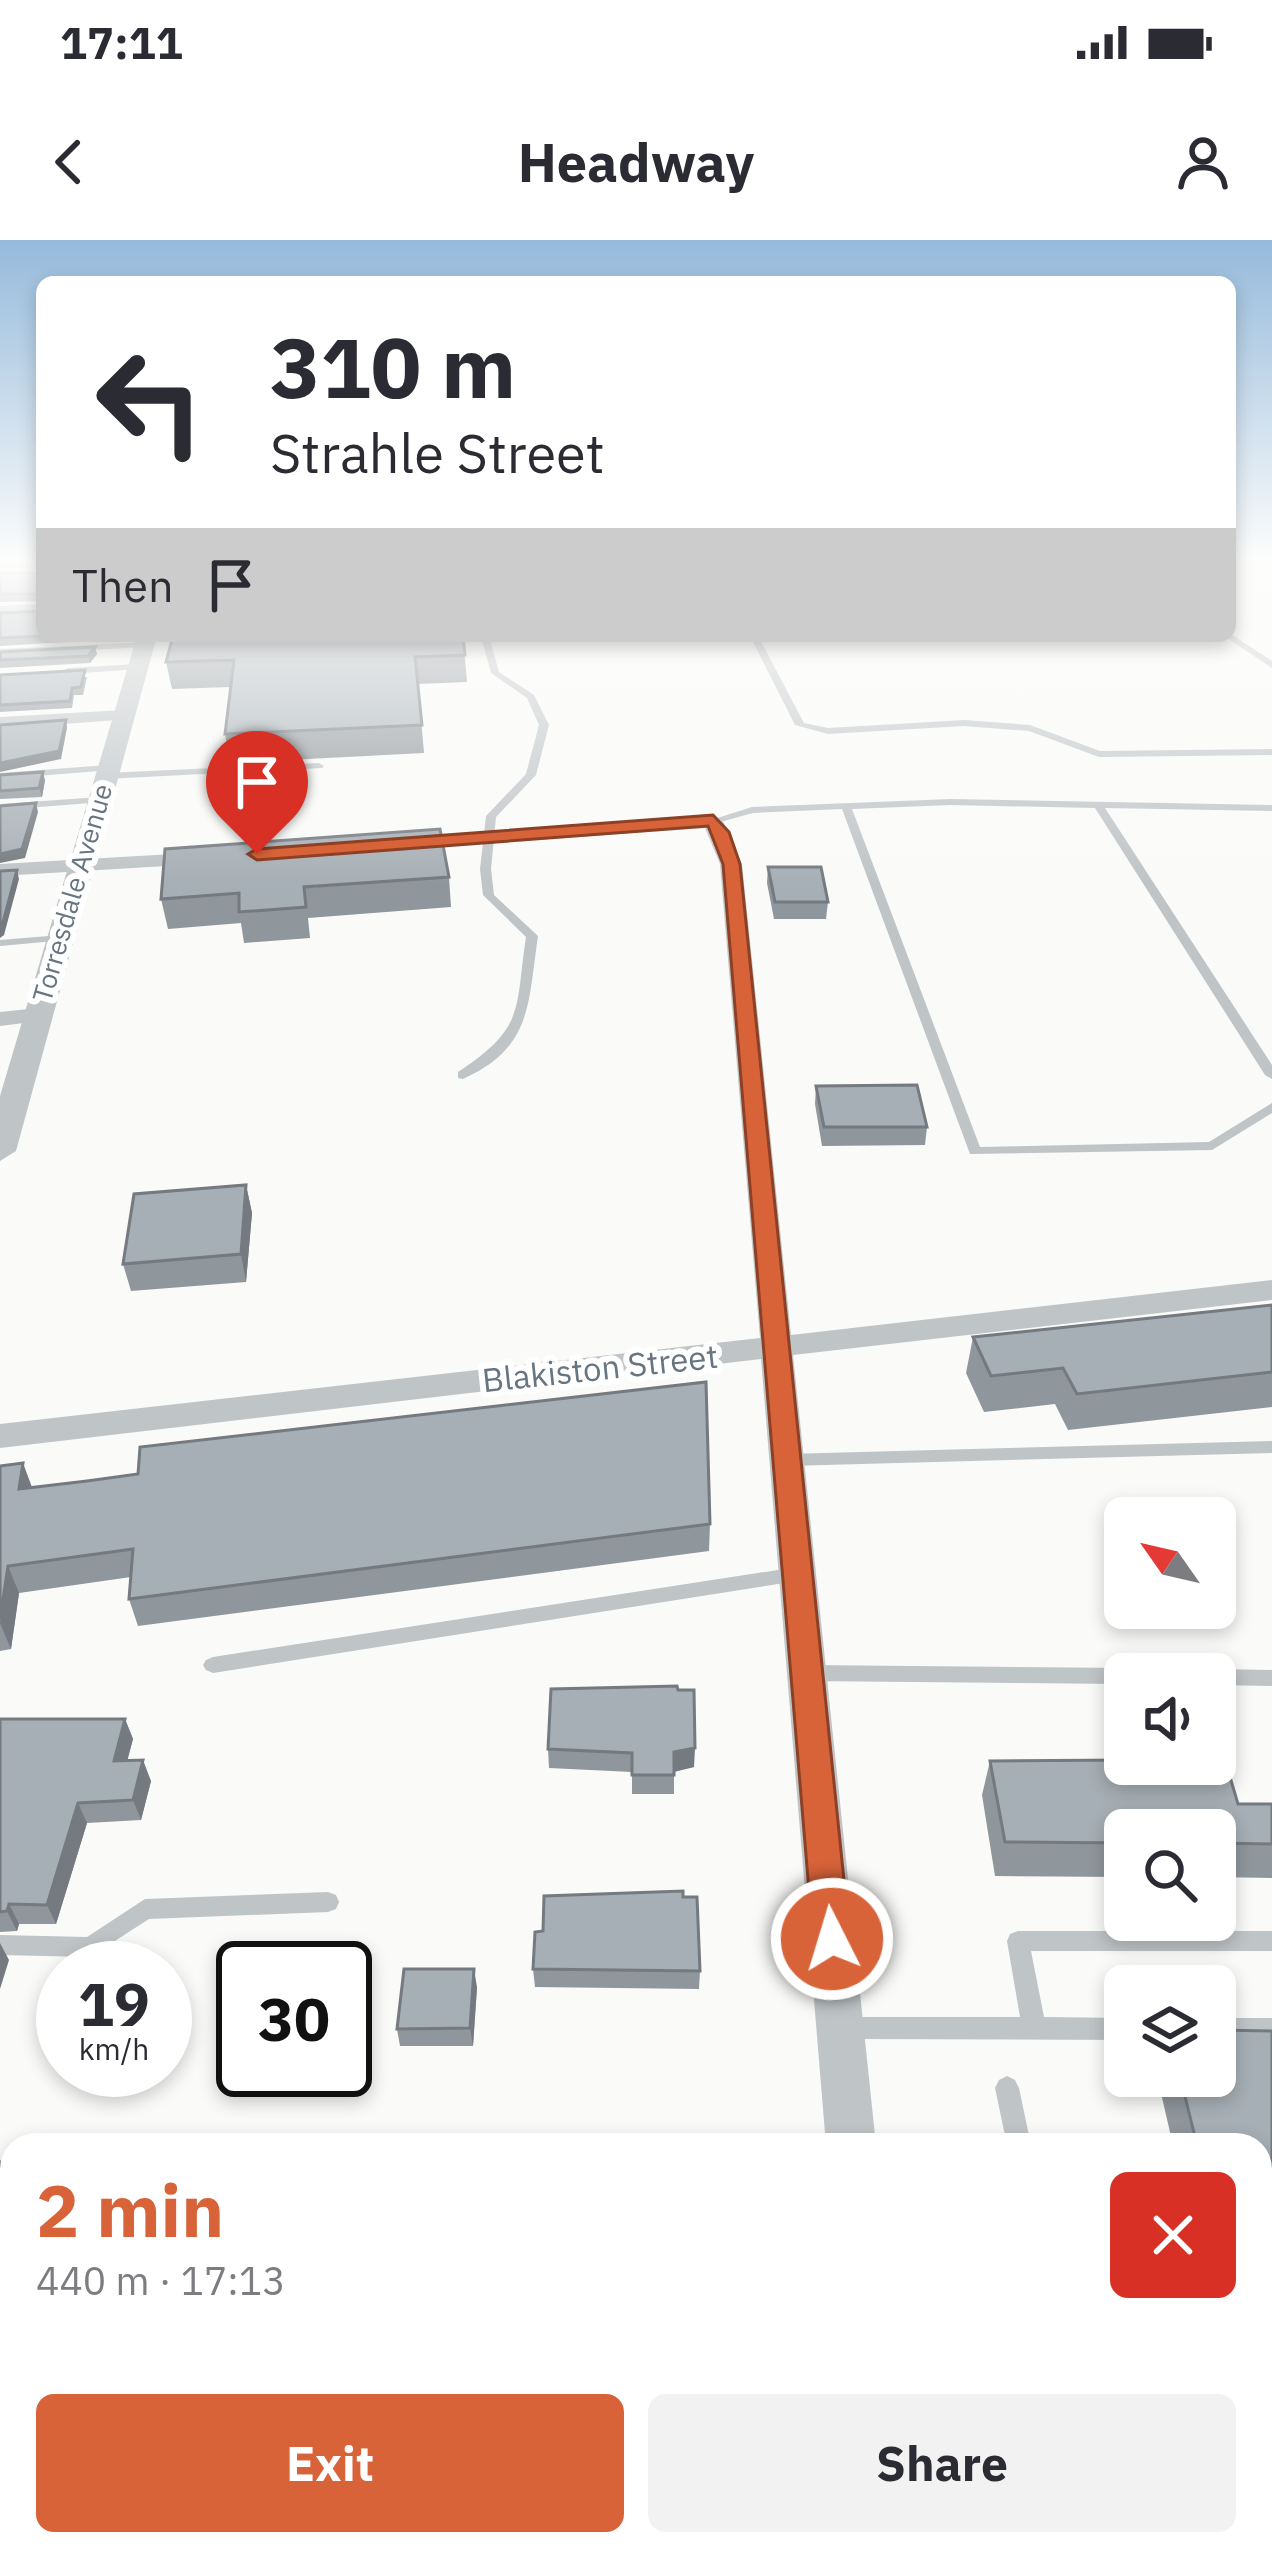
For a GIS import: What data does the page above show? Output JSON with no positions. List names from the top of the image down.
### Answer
{
  "streets": {
    "street": ["Torresdale Avenue", "Blakiston Street"]
  },
  "north": "top left",
  "page": {
    "status": "17:11",
    "header": "Headway",
    "turn": ["310 m", "Strahle Street"],
    "then": "Then",
    "speed": "19 km/h",
    "limit": "30",
    "heading": ["2 min", "440 m · 17:13"],
    "buttons": ["Exit", "Share"]
  }
}
